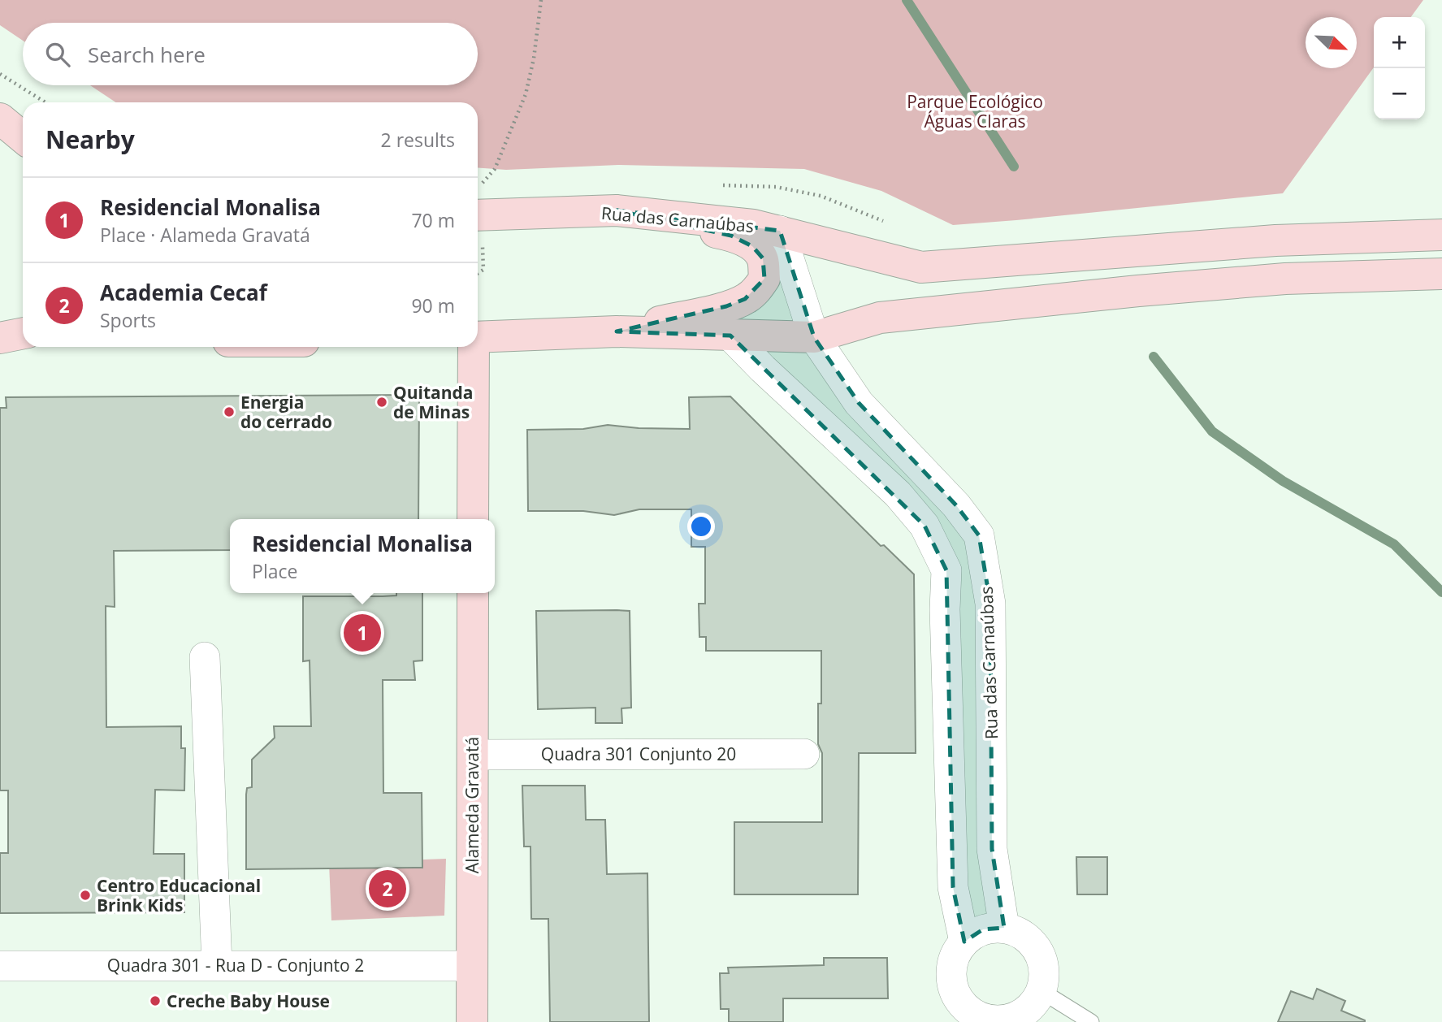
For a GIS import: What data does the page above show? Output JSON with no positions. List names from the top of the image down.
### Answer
{
  "streets": {
    "street": [
      "Rua das Carnaúbas",
      "Quadra 301 Conjunto 20",
      "Alameda Gravatá",
      "Quadra 301 - Rua D - Conjunto 2"
    ]
  },
  "crossings": [
    ["Quadra 301 Conjunto 20", "Alameda Gravatá"],
    ["Alameda Gravatá", "Quadra 301 - Rua D - Conjunto 2"]
  ],
  "parks": ["Parque Ecológico Águas Claras"],
  "places": [
    "Quitanda de Minas",
    "Energia do cerrado",
    "Centro Educacional Brink Kids",
    "Creche Baby House"
  ],
  "north": "bottom right",
  "page": {
    "map_buttons": ["+", "−"],
    "search": "Search here",
    "heading": ["Nearby", "2 results"],
    "list": [
      {
        "mark": "1",
        "name": "Residencial Monalisa",
        "note": "Place · Alameda Gravatá",
        "value": "70 m"
      },
      {
        "mark": "2",
        "name": "Academia Cecaf",
        "note": "Sports",
        "value": "90 m"
      }
    ],
    "popup": ["Residencial Monalisa", "Place"],
    "pins": ["1", "2"]
  }
}
